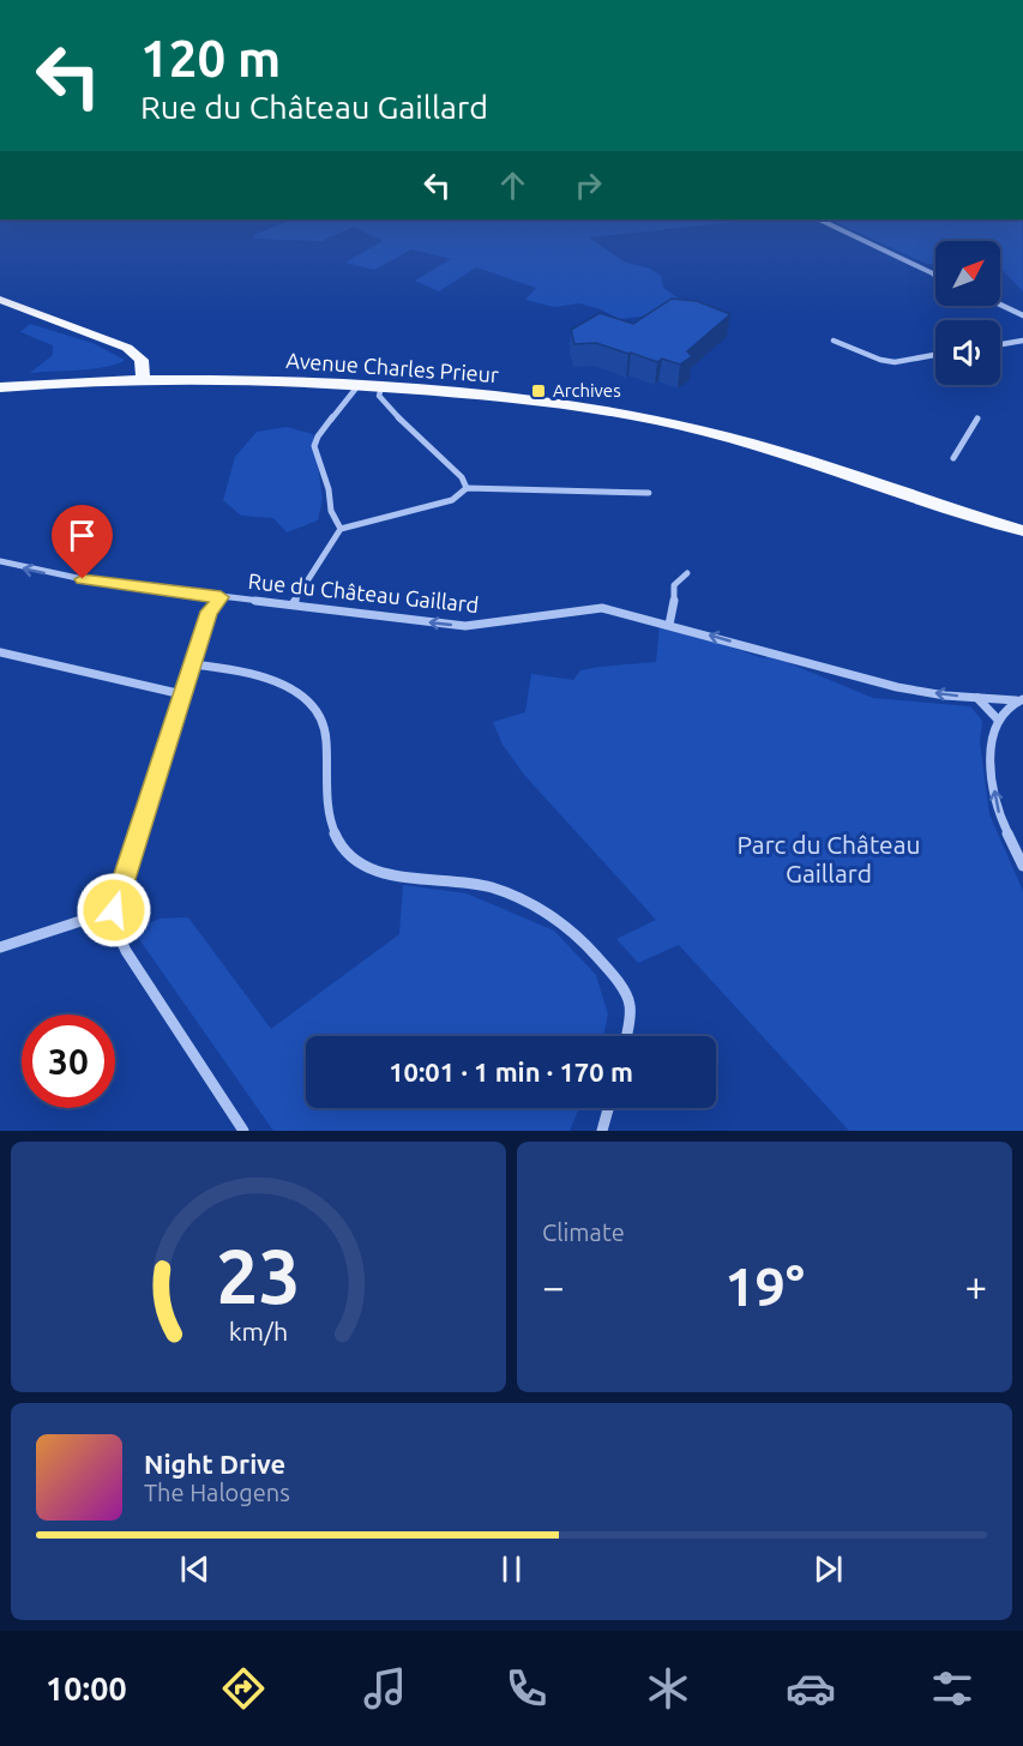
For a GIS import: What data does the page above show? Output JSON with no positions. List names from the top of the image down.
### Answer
{
  "streets": {
    "main road": ["Avenue Charles Prieur"],
    "street": ["Rue du Château Gaillard"]
  },
  "one_way": ["Rue du Château Gaillard"],
  "parks": ["Parc du Château Gaillard"],
  "places": {
    "transit": ["Archives"]
  },
  "north": "top right",
  "page": {
    "turn": ["120 m", "Rue du Château Gaillard"],
    "limit": "30",
    "trip": "10:01 · 1 min · 170 m",
    "tile": "Climate",
    "heat": ["−", "19°", "+"],
    "song": ["Night Drive", "The Halogens"],
    "tabs": "10:00",
    "gauge": ["23", "km/h"]
  }
}
